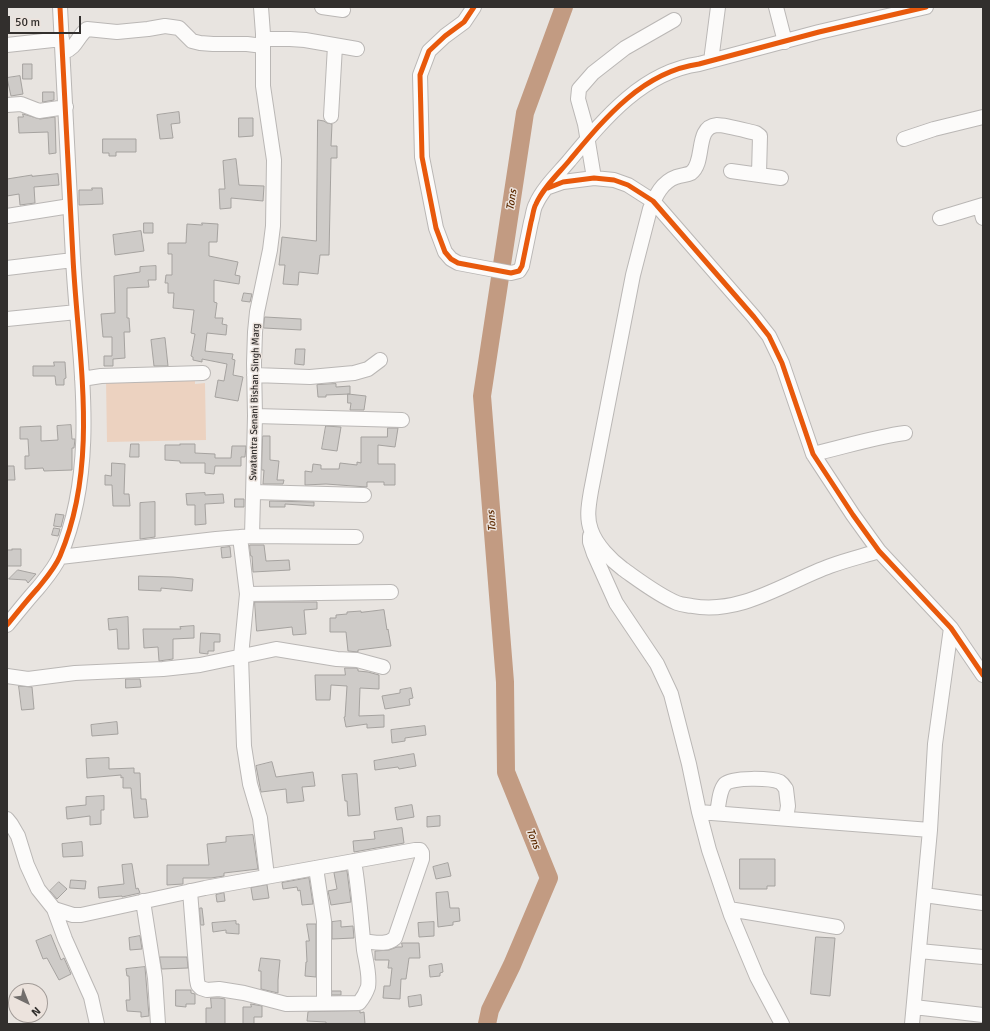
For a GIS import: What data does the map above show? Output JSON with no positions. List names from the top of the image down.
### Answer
{
  "streets": {
    "street": ["Swatantra Senani Bishan Singh Marg"]
  },
  "water": ["Tons"],
  "scale_bar": "50 m",
  "north": "bottom right"
}
